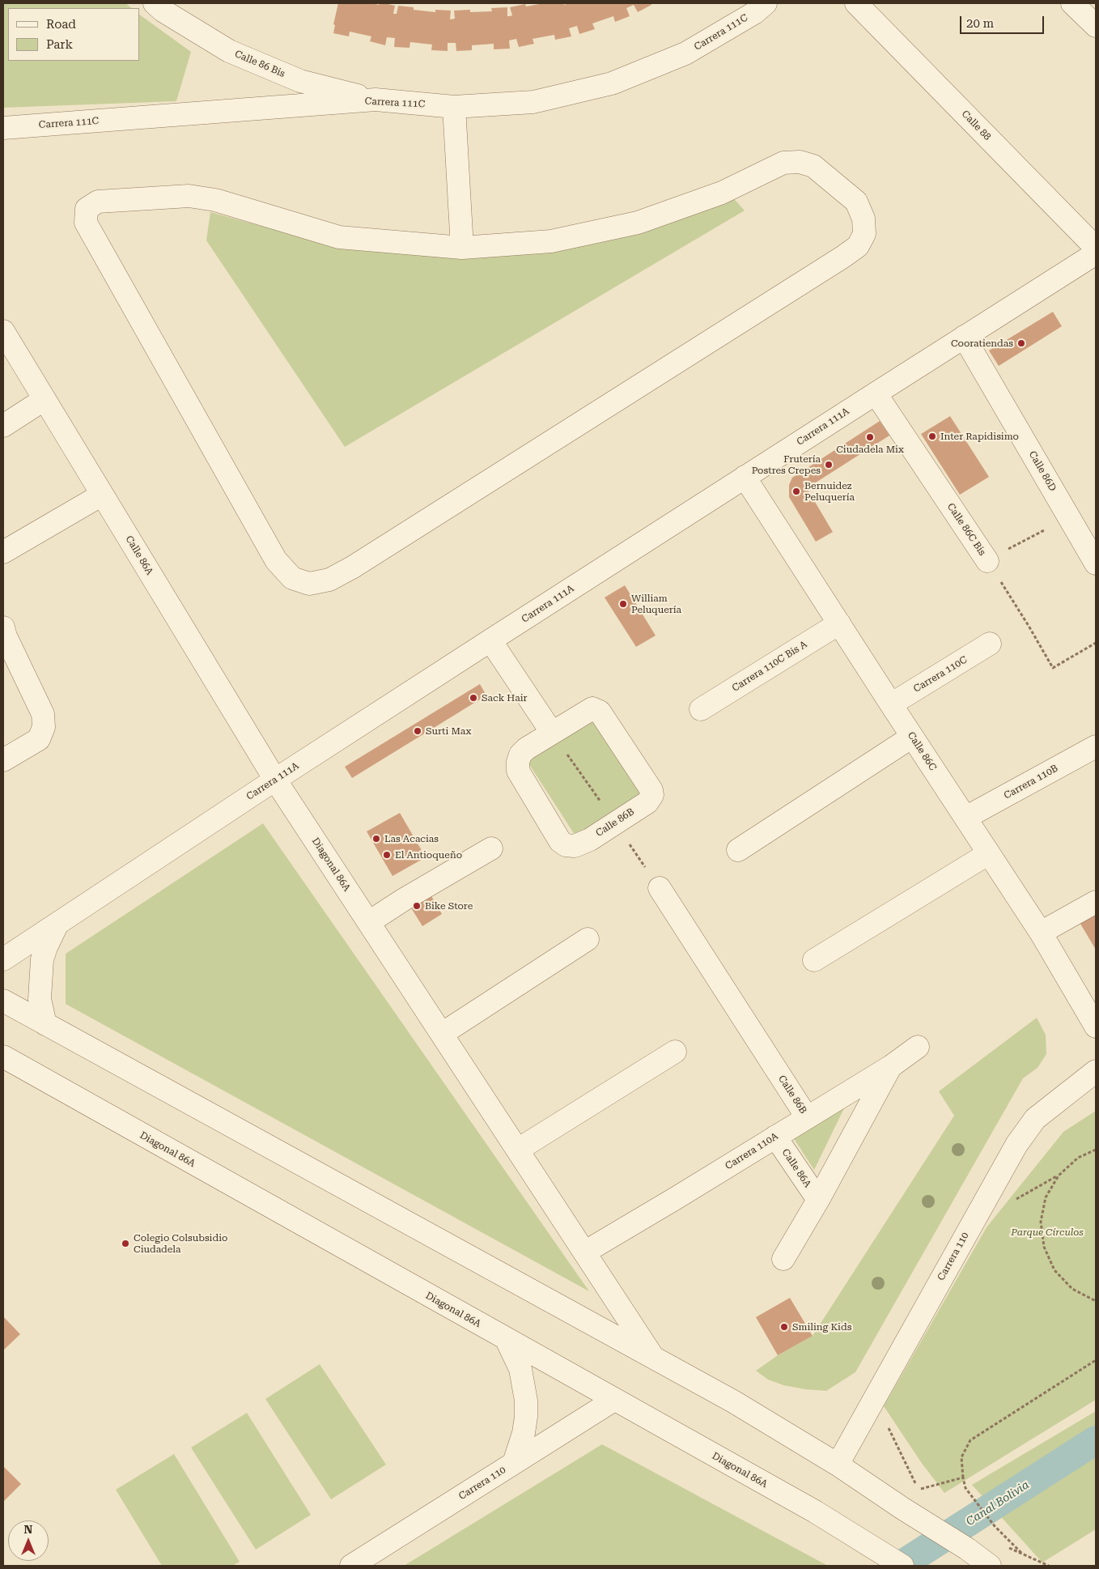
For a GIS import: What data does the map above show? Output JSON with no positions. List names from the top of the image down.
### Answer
{
  "streets": {
    "street": [
      "Carrera 111C",
      "Calle 86 Bis",
      "Calle 88",
      "Carrera 111A",
      "Calle 86D",
      "Calle 86C Bis",
      "Calle 86A",
      "Carrera 110C Bis A",
      "Carrera 110C",
      "Calle 86C",
      "Carrera 110B",
      "Calle 86B",
      "Diagonal 86A",
      "Carrera 110A",
      "Carrera 110"
    ]
  },
  "crossings": [
    ["Carrera 111C", "Calle 86 Bis"],
    ["Carrera 111A", "Calle 86D"],
    ["Carrera 111A", "Calle 86C Bis"],
    ["Carrera 111A", "Calle 86A"],
    ["Carrera 111A", "Calle 86C"],
    ["Carrera 111A", "Diagonal 86A"],
    ["Calle 86A", "Diagonal 86A"],
    ["Calle 86A", "Carrera 110A"],
    ["Carrera 110C Bis A", "Calle 86C"],
    ["Carrera 110C", "Calle 86C"],
    ["Calle 86C", "Carrera 110B"],
    ["Calle 86B", "Carrera 110A"],
    ["Diagonal 86A", "Carrera 110A"],
    ["Diagonal 86A", "Carrera 110"]
  ],
  "water": ["Canal Bolivia"],
  "parks": ["Parque Círculos"],
  "places": [
    "Cooratiendas",
    "Inter Rapidisimo",
    "Ciudadela Mix",
    "Frutería Postres Crepes",
    "Bernuidez Peluquería",
    "William Peluquería",
    "Sack Hair",
    "Surti Max",
    "Las Acacias",
    "El Antioqueño",
    "Bike Store",
    "Colegio Colsubsidio Ciudadela",
    "Smiling Kids"
  ],
  "legend": ["Road", "Park"],
  "scale_bar": "20 m",
  "north": "top"
}
